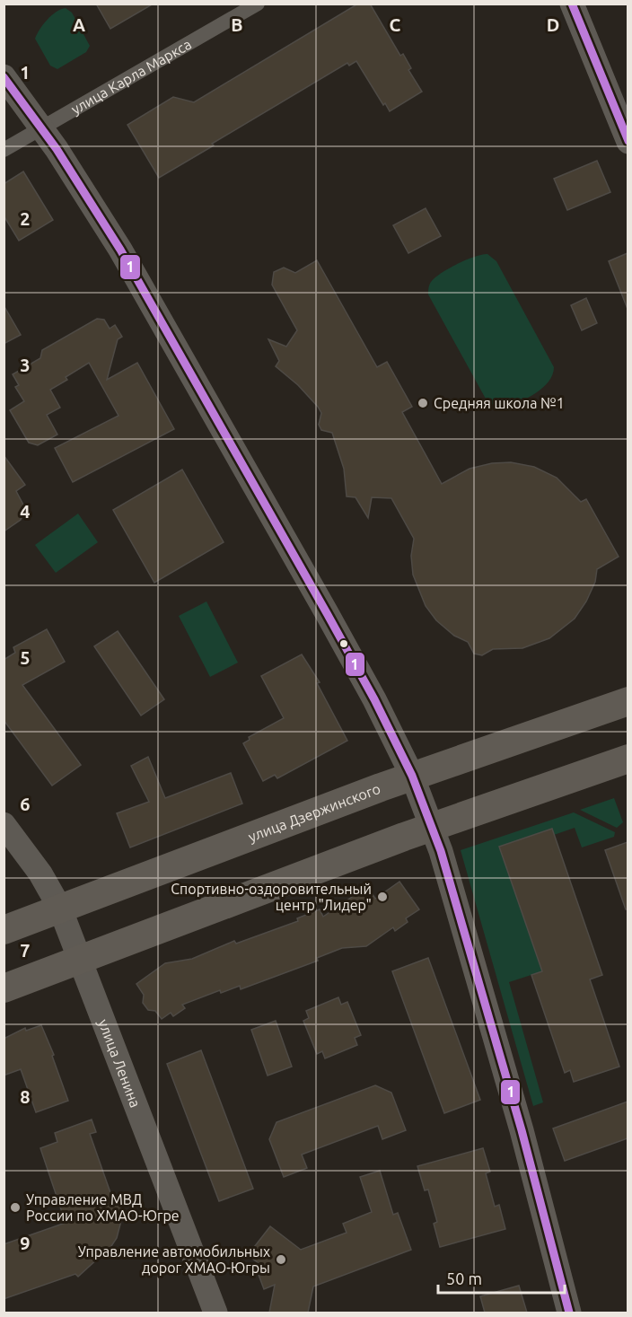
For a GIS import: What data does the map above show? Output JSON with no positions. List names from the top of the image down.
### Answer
{
  "streets": {
    "main road": ["улица Дзержинского"],
    "street": ["улица Карла Маркса", "улица Ленина"]
  },
  "crossings": [
    ["улица Дзержинского", "улица Ленина"]
  ],
  "places": [
    "Средняя школа №1",
    "Спортивно-оздоровительный центр \"Лидер\"",
    "Управление МВД России по ХМАО-Югре",
    "Управление автомобильных дорог ХМАО-Югры"
  ],
  "lines": ["transit line 1"],
  "scale_bar": "50 m",
  "grid": {
    "columns": [
      "A",
      "B",
      "C",
      "D"
    ],
    "rows": [
      "1",
      "2",
      "3",
      "4",
      "5",
      "6",
      "7",
      "8",
      "9"
    ]
  }
}
